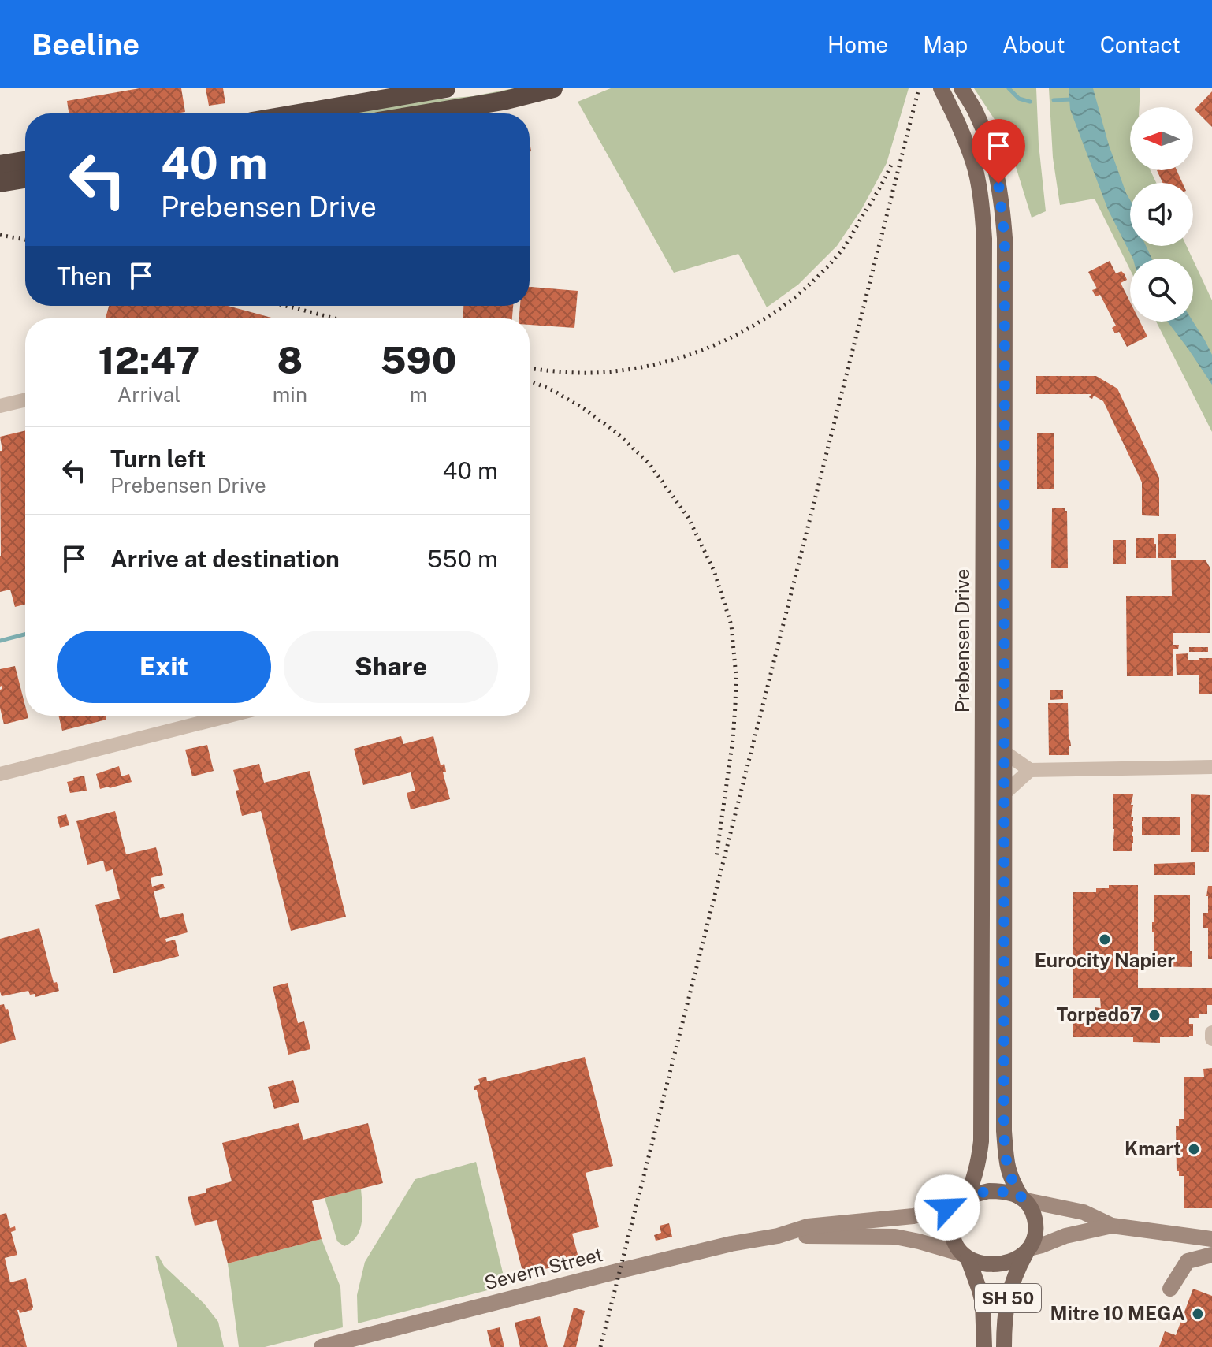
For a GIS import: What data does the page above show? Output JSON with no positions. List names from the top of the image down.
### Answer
{
  "streets": {
    "main road": ["Prebensen Drive", "SH 50"],
    "street": ["Severn Street"]
  },
  "crossings": [
    ["Prebensen Drive", "Severn Street"],
    ["Prebensen Drive", "SH 50"],
    ["Severn Street", "SH 50"]
  ],
  "places": [
    "Eurocity Napier",
    "Torpedo7",
    "Kmart",
    "Mitre 10 MEGA"
  ],
  "north": "left",
  "page": {
    "header": "Beeline",
    "nav": [
      "Home",
      "Map",
      "About",
      "Contact"
    ],
    "turn": ["40 m", "Prebensen Drive"],
    "then": "Then",
    "eta": [
      "12:47",
      "Arrival",
      "8",
      "min",
      "590",
      "m"
    ],
    "list": [
      {
        "name": "Turn left",
        "note": "Prebensen Drive",
        "value": "40 m"
      },
      {
        "name": "Arrive at destination",
        "value": "550 m"
      }
    ],
    "buttons": ["Exit", "Share"]
  }
}
